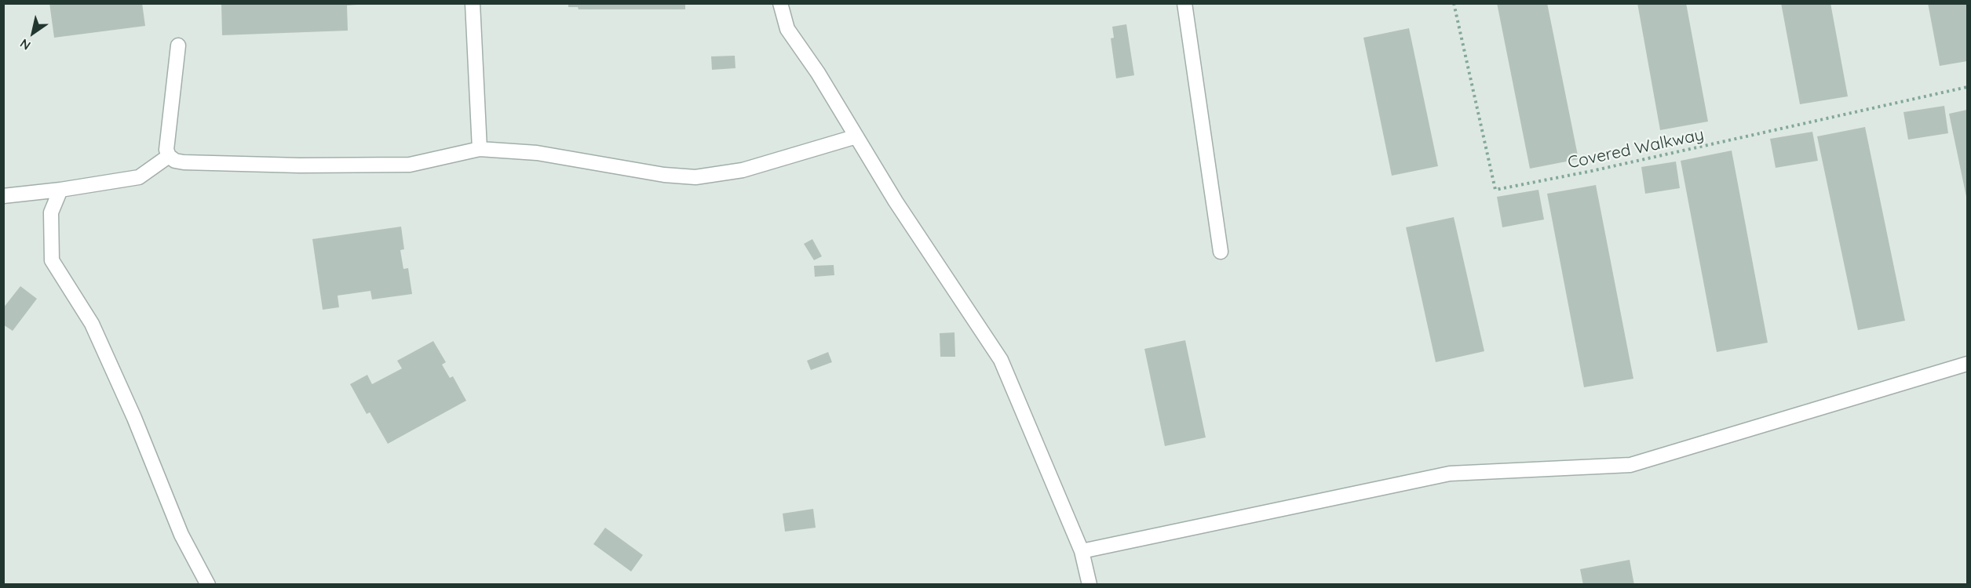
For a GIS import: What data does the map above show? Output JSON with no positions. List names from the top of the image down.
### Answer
{
  "streets": {
    "path": ["Covered Walkway"]
  },
  "north": "bottom left"
}
